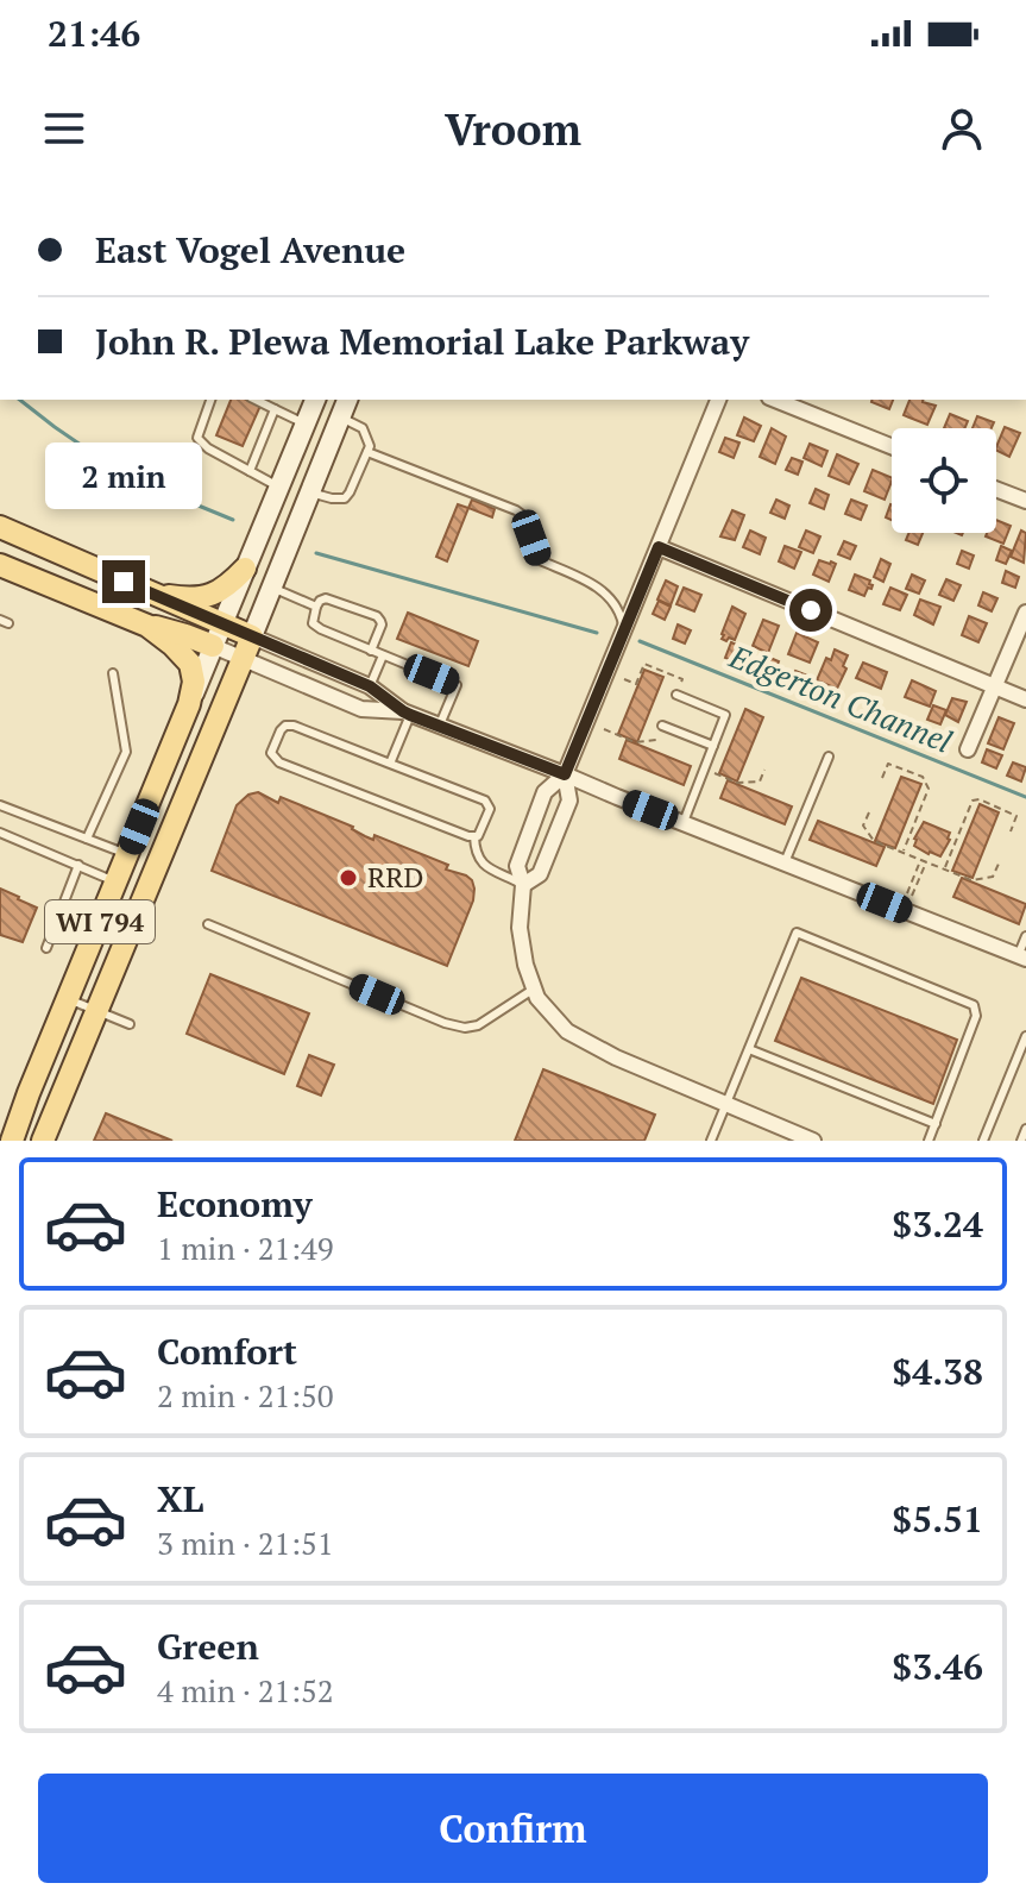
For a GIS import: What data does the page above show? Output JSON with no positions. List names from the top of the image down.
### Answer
{
  "streets": {
    "main road": ["WI 794"]
  },
  "water": ["Edgerton Channel"],
  "places": ["RRD"],
  "page": {
    "status": "21:46",
    "header": "Vroom",
    "banner": ["East Vogel Avenue", "John R. Plewa Memorial Lake Parkway"],
    "bubble": "2 min",
    "list": [
      {
        "name": "Economy",
        "note": "1 min · 21:49",
        "value": "$3.24"
      },
      {
        "name": "Comfort",
        "note": "2 min · 21:50",
        "value": "$4.38"
      },
      {
        "name": "XL",
        "note": "3 min · 21:51",
        "value": "$5.51"
      },
      {
        "name": "Green",
        "note": "4 min · 21:52",
        "value": "$3.46"
      }
    ],
    "buttons": "Confirm"
  }
}
